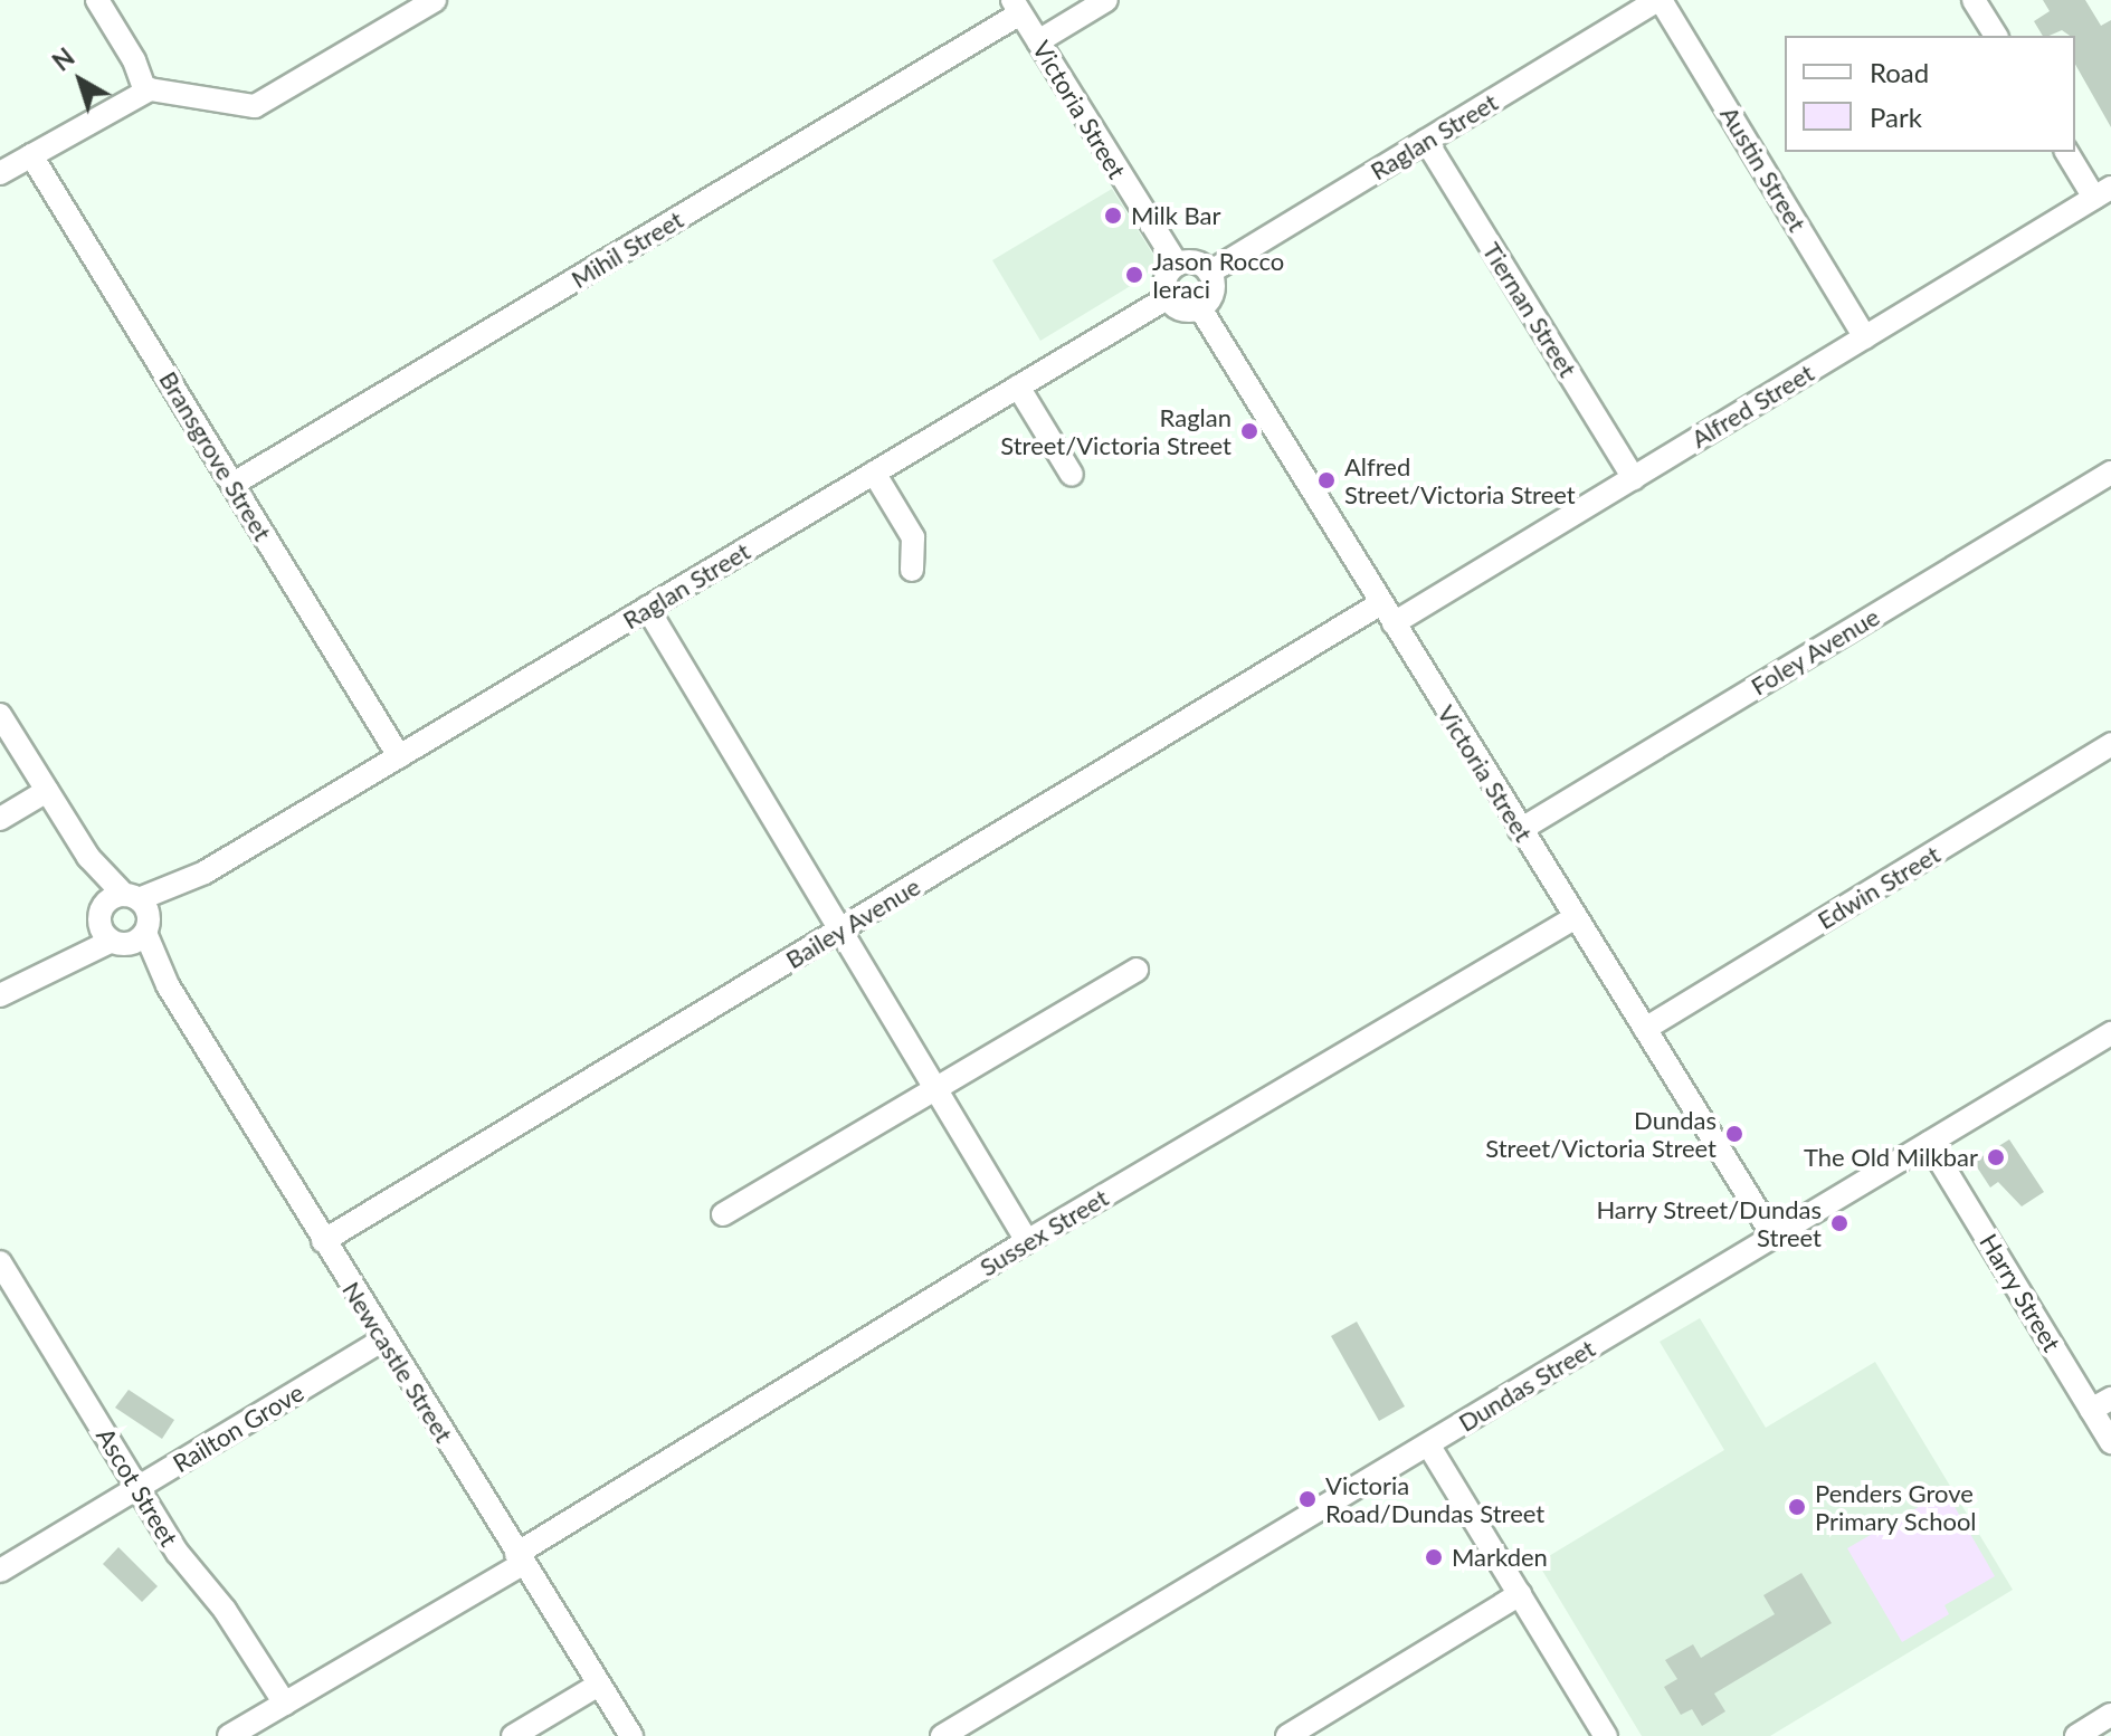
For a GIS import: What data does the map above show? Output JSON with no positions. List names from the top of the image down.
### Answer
{
  "streets": {
    "street": [
      "Victoria Street",
      "Raglan Street",
      "Austin Street",
      "Mihil Street",
      "Tiernan Street",
      "Alfred Street",
      "Bransgrove Street",
      "Foley Avenue",
      "Edwin Street",
      "Bailey Avenue",
      "Sussex Street",
      "Harry Street",
      "Newcastle Street",
      "Dundas Street",
      "Railton Grove",
      "Ascot Street"
    ]
  },
  "crossings": [
    ["Victoria Street", "Raglan Street"],
    ["Victoria Street", "Mihil Street"],
    ["Victoria Street", "Alfred Street"],
    ["Victoria Street", "Foley Avenue"],
    ["Victoria Street", "Edwin Street"],
    ["Victoria Street", "Bailey Avenue"],
    ["Victoria Street", "Sussex Street"],
    ["Victoria Street", "Dundas Street"],
    ["Raglan Street", "Austin Street"],
    ["Raglan Street", "Tiernan Street"],
    ["Raglan Street", "Bransgrove Street"],
    ["Raglan Street", "Newcastle Street"],
    ["Austin Street", "Alfred Street"],
    ["Mihil Street", "Bransgrove Street"],
    ["Tiernan Street", "Alfred Street"],
    ["Bailey Avenue", "Newcastle Street"],
    ["Sussex Street", "Newcastle Street"],
    ["Sussex Street", "Ascot Street"],
    ["Harry Street", "Dundas Street"],
    ["Newcastle Street", "Railton Grove"],
    ["Railton Grove", "Ascot Street"]
  ],
  "places": [
    "Milk Bar",
    "Jason Rocco Ieraci",
    "Raglan Street/Victoria Street",
    "Alfred Street/Victoria Street",
    "Dundas Street/Victoria Street",
    "The Old Milkbar",
    "Harry Street/Dundas Street",
    "Victoria Road/Dundas Street",
    "Penders Grove Primary School",
    "Markden"
  ],
  "legend": ["Road", "Park"],
  "north": "top left"
}
